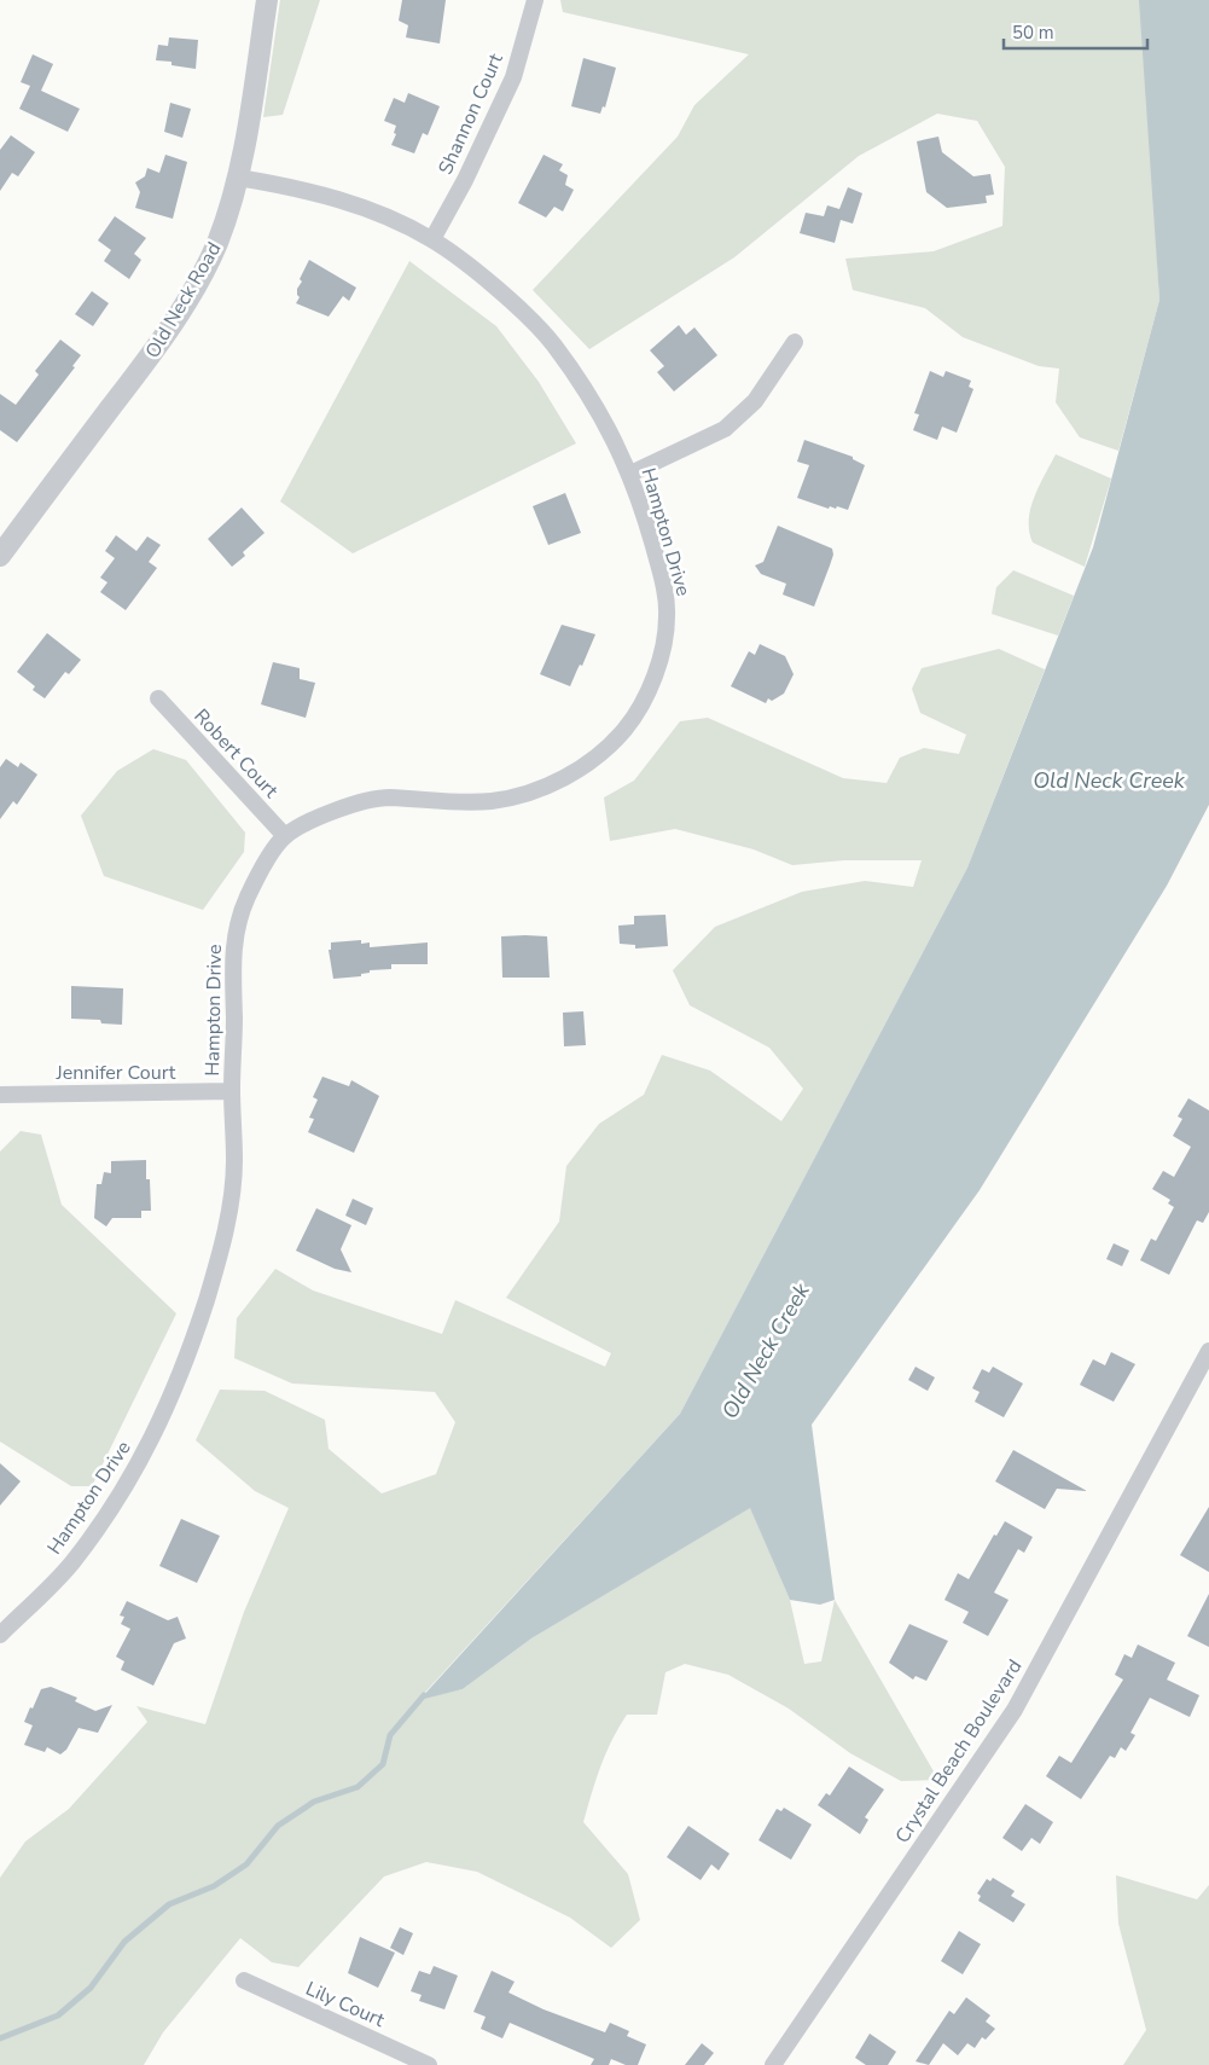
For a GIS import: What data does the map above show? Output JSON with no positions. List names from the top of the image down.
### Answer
{
  "streets": {
    "street": [
      "Shannon Court",
      "Old Neck Road",
      "Hampton Drive",
      "Robert Court",
      "Jennifer Court",
      "Crystal Beach Boulevard",
      "Lily Court"
    ]
  },
  "crossings": [
    ["Shannon Court", "Hampton Drive"],
    ["Old Neck Road", "Hampton Drive"],
    ["Hampton Drive", "Robert Court"],
    ["Hampton Drive", "Jennifer Court"]
  ],
  "water": ["Old Neck Creek"],
  "scale_bar": "50 m"
}
